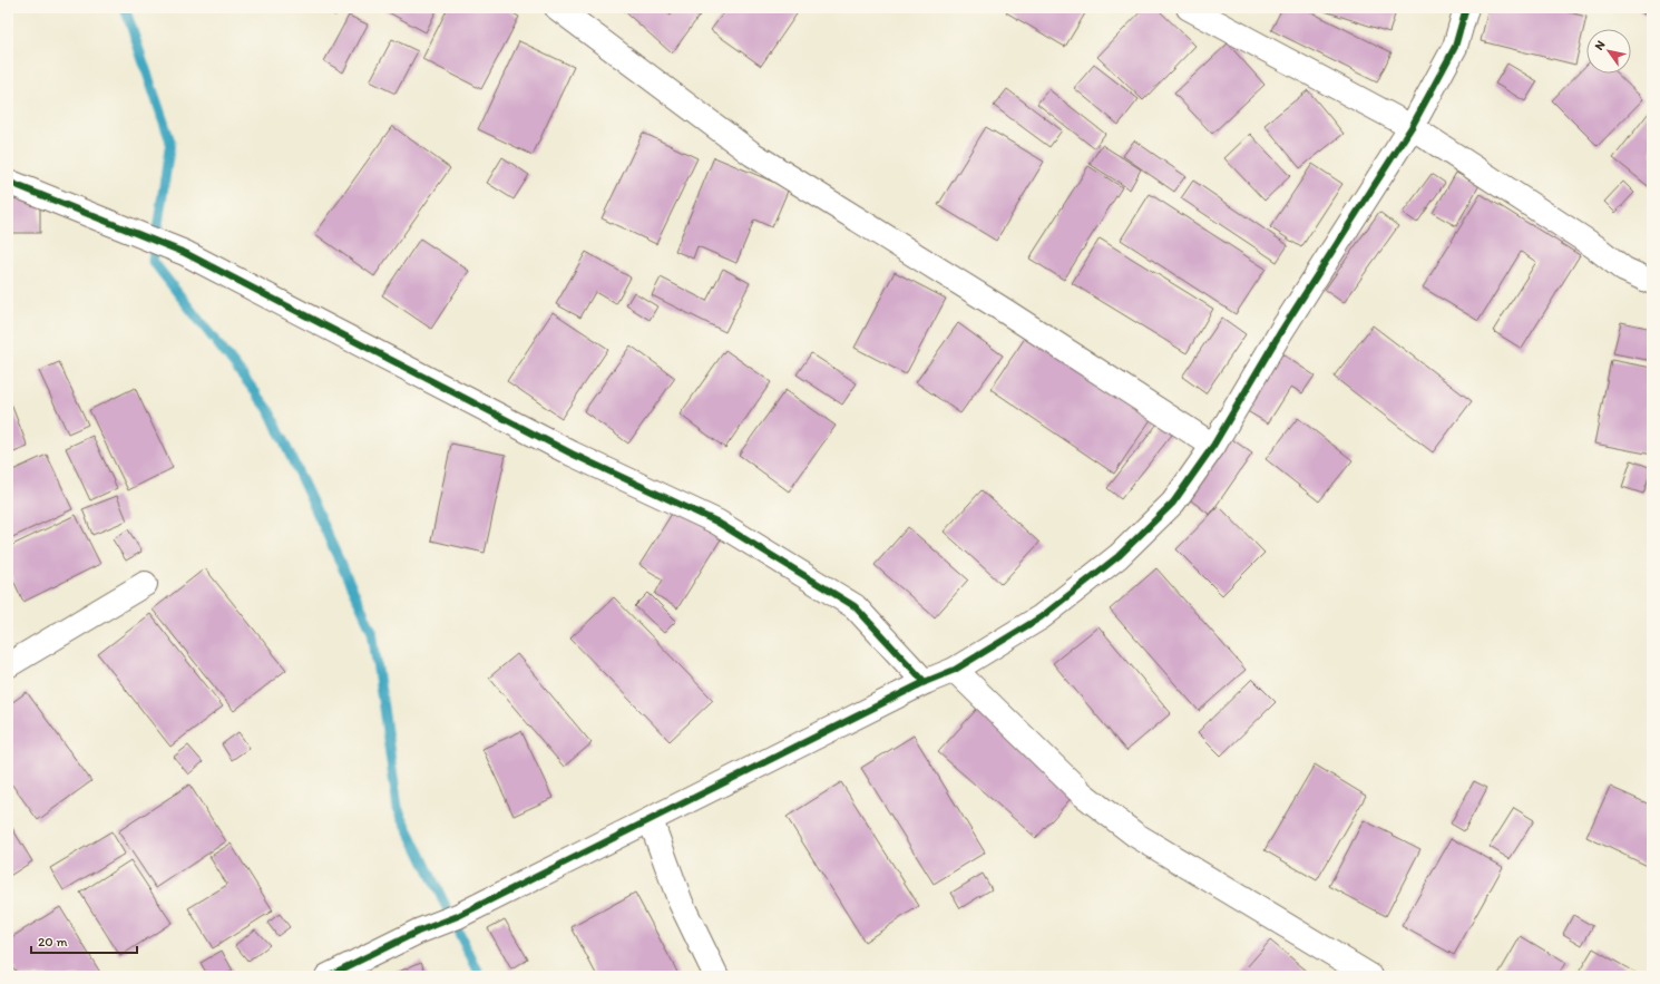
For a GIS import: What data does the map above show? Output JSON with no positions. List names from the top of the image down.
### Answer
{
  "scale_bar": "20 m",
  "north": "top left"
}
